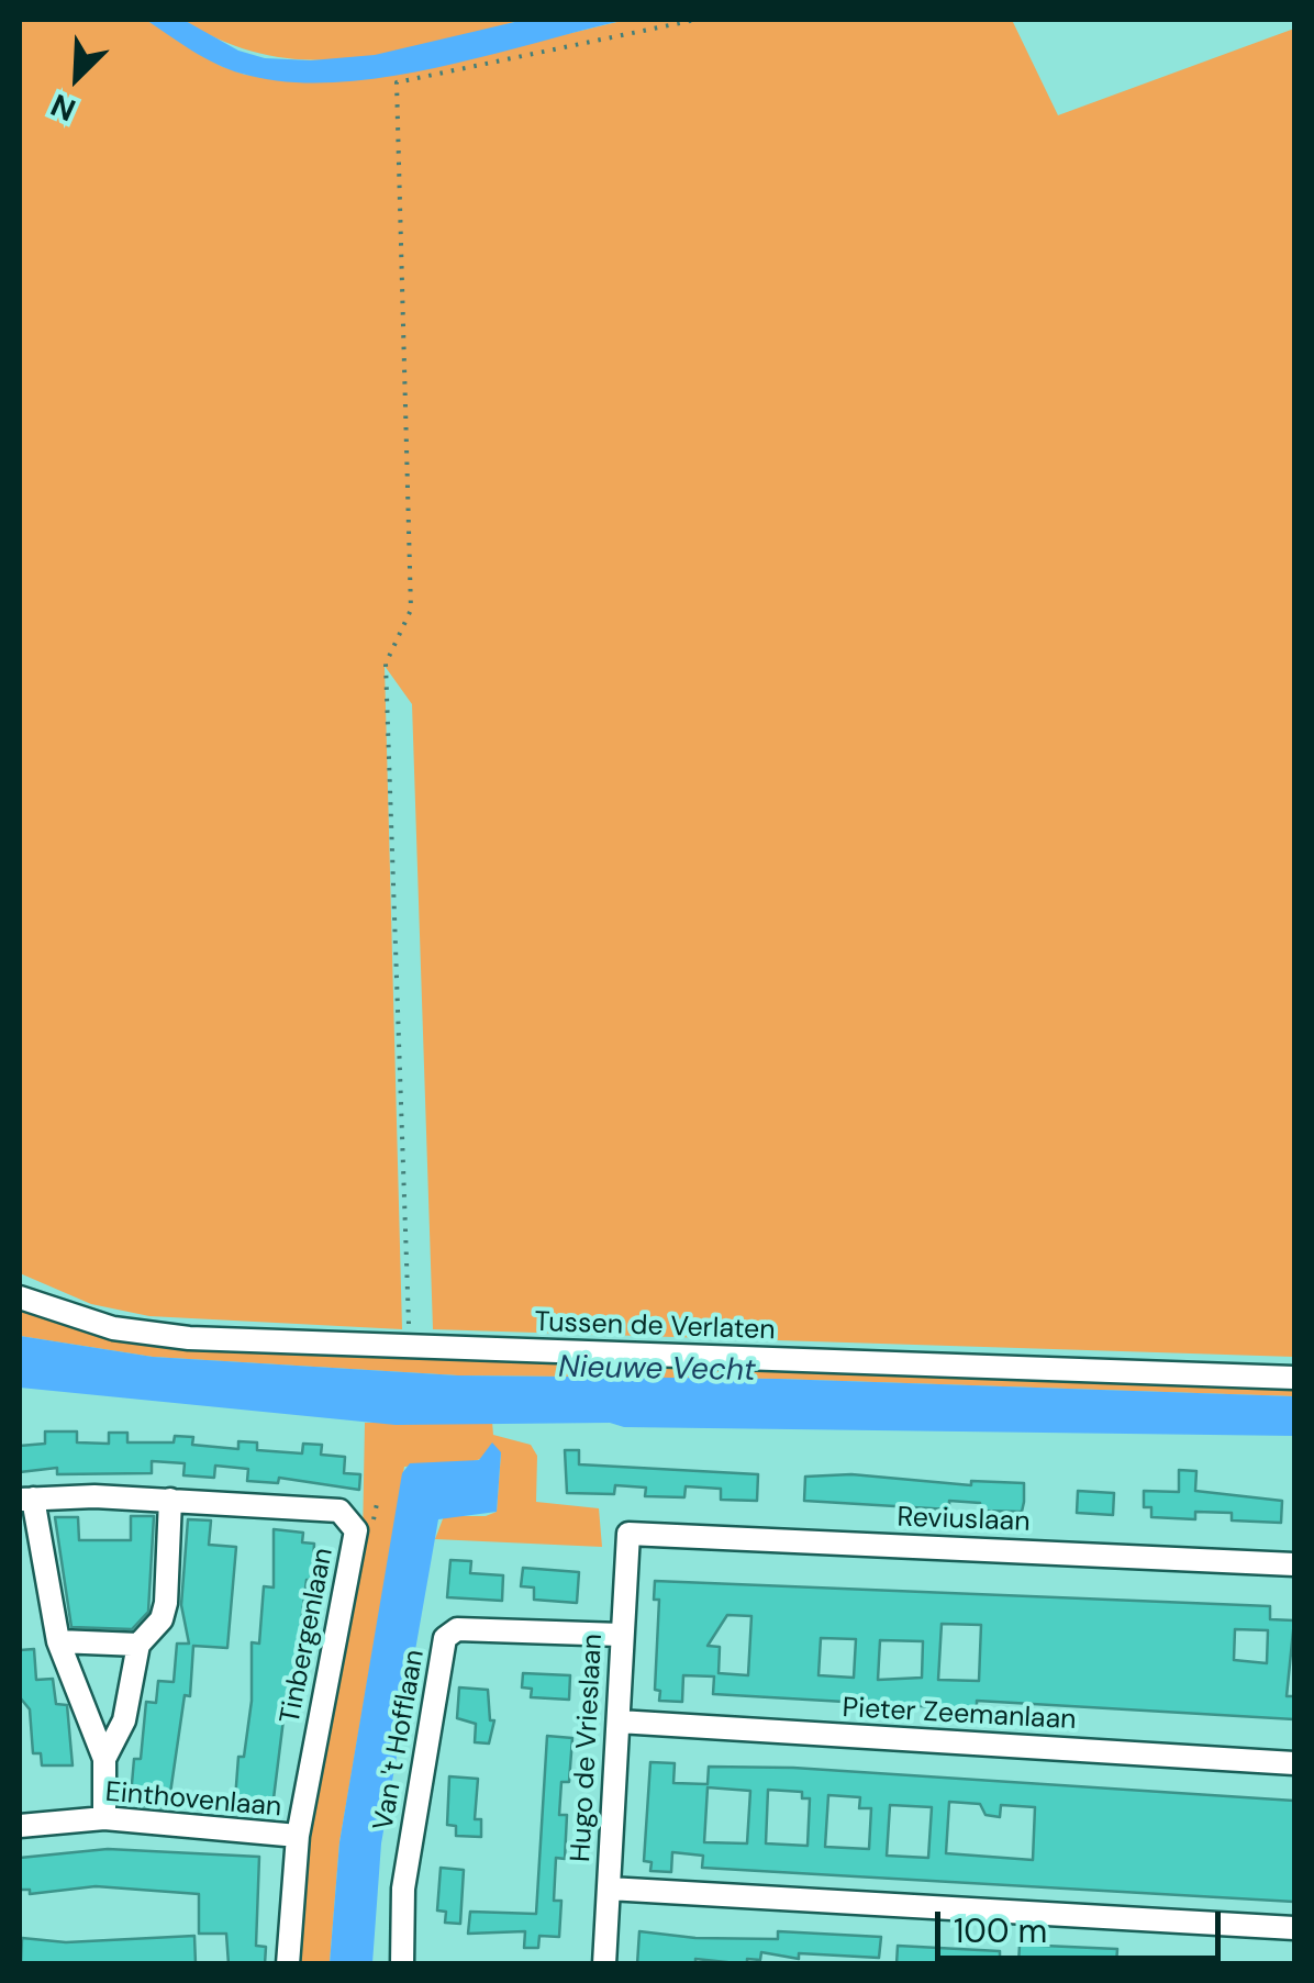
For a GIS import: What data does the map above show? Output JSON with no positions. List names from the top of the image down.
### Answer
{
  "streets": {
    "street": [
      "Tussen de Verlaten",
      "Reviuslaan",
      "Tinbergenlaan",
      "Pieter Zeemanlaan",
      "Van 't Hofflaan",
      "Hugo de Vrieslaan",
      "Einthovenlaan"
    ]
  },
  "crossings": [
    ["Reviuslaan", "Hugo de Vrieslaan"],
    ["Tinbergenlaan", "Einthovenlaan"],
    ["Pieter Zeemanlaan", "Hugo de Vrieslaan"],
    ["Van 't Hofflaan", "Hugo de Vrieslaan"]
  ],
  "water": ["Nieuwe Vecht"],
  "scale_bar": "100 m",
  "north": "bottom left"
}
